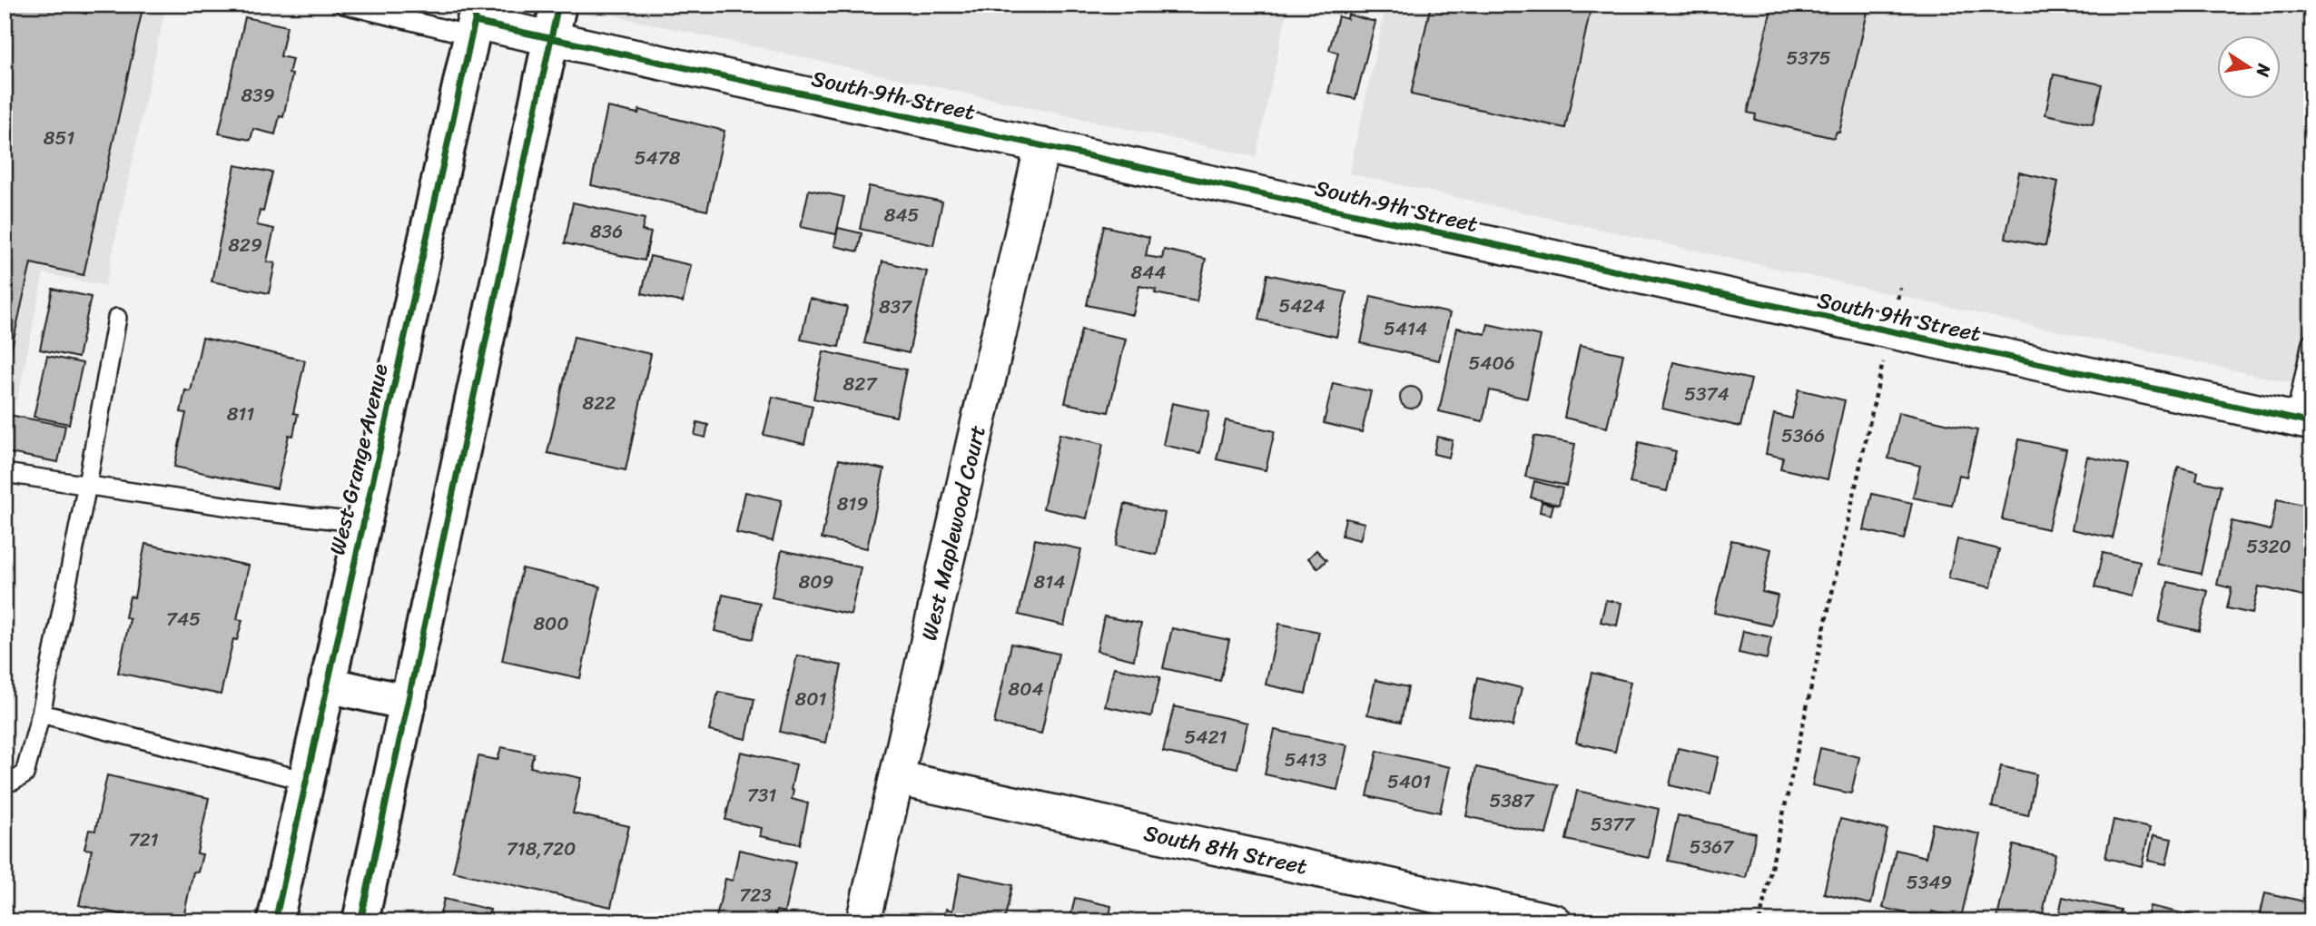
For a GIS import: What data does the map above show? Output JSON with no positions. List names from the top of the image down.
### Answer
{
  "streets": {
    "street": [
      "South 9th Street",
      "West Grange Avenue",
      "West Maplewood Court",
      "South 8th Street"
    ]
  },
  "crossings": [
    ["South 9th Street", "West Grange Avenue"],
    ["South 9th Street", "West Maplewood Court"],
    ["West Maplewood Court", "South 8th Street"]
  ],
  "house_numbers": [
    "5375",
    "839",
    "851",
    "5478",
    "845",
    "836",
    "829",
    "844",
    "5424",
    "837",
    "5414",
    "5406",
    "827",
    "5374",
    "822",
    "811",
    "5366",
    "819",
    "5320",
    "809",
    "814",
    "745",
    "800",
    "804",
    "801",
    "5421",
    "5413",
    "5401",
    "731",
    "5387",
    "5377",
    "721",
    "5367",
    "718,720",
    "5349",
    "723"
  ],
  "north": "right"
}
